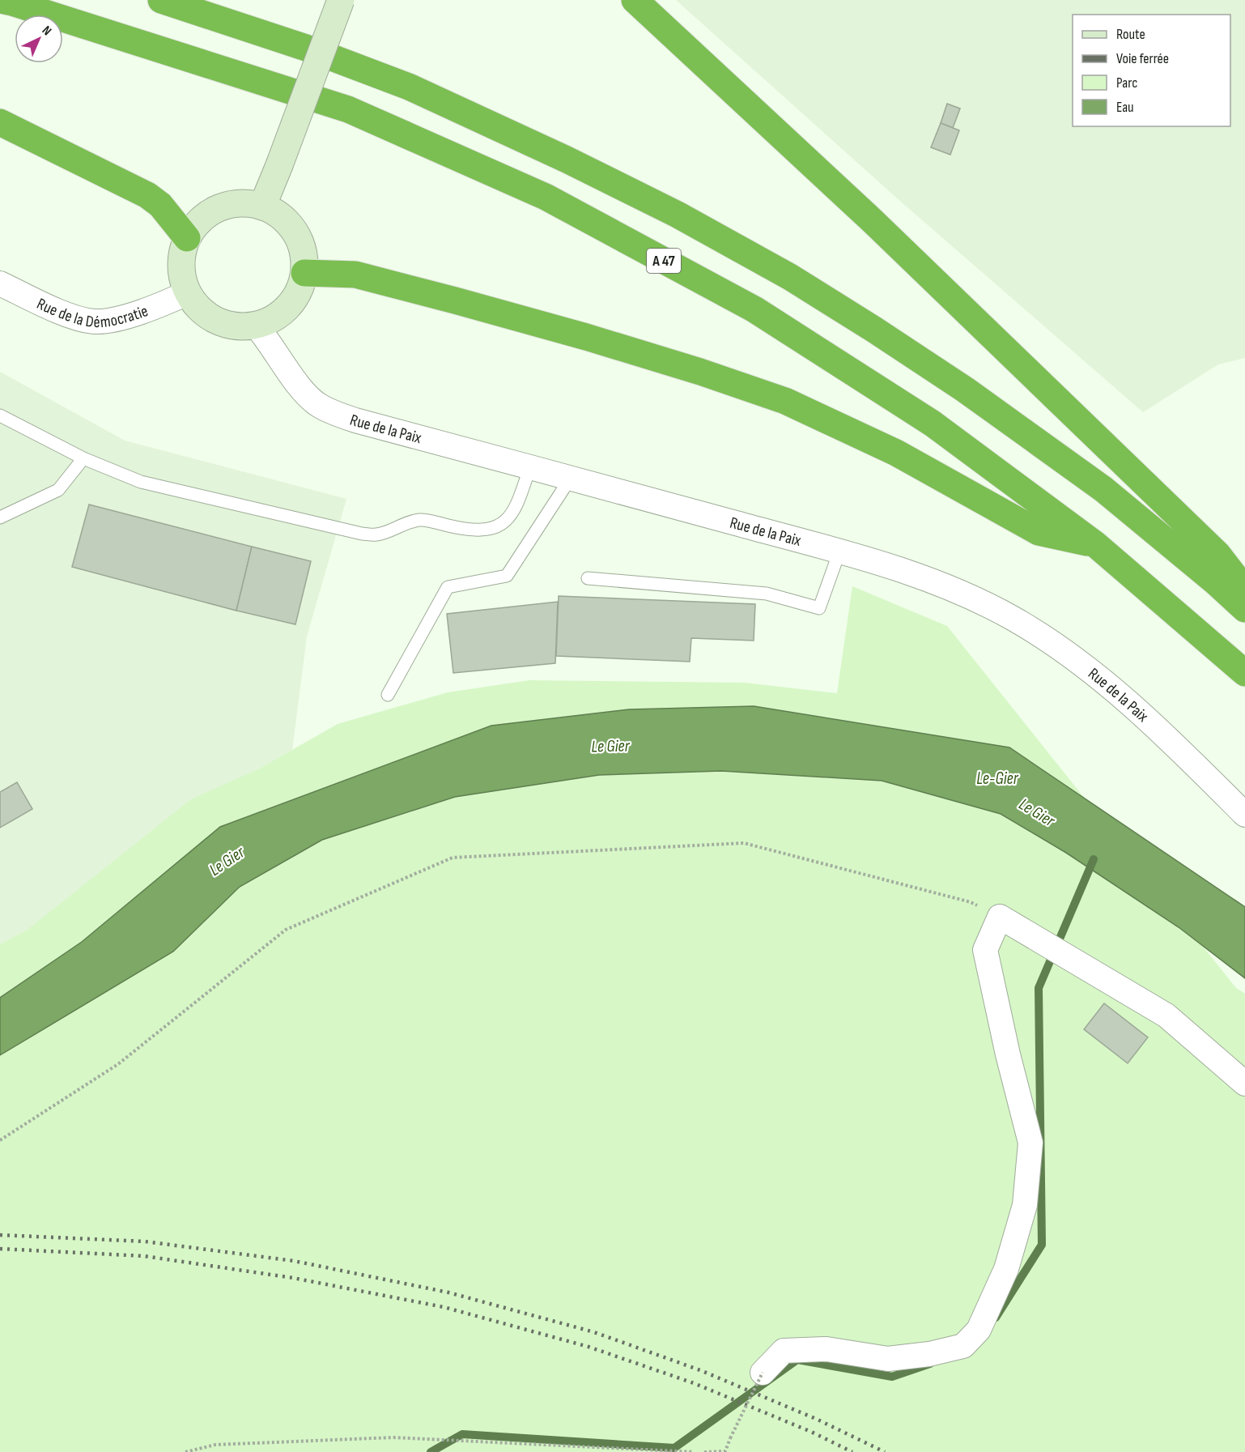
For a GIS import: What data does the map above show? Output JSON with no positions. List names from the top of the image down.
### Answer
{
  "streets": {
    "highway": ["A 47"],
    "street": ["Rue de la Démocratie", "Rue de la Paix"]
  },
  "crossings": [
    ["Rue de la Démocratie", "Rue de la Paix"]
  ],
  "water": ["Le Gier", "Le-Gier"],
  "legend": [
    "Route",
    "Voie ferrée",
    "Parc",
    "Eau"
  ],
  "north": "top right"
}
